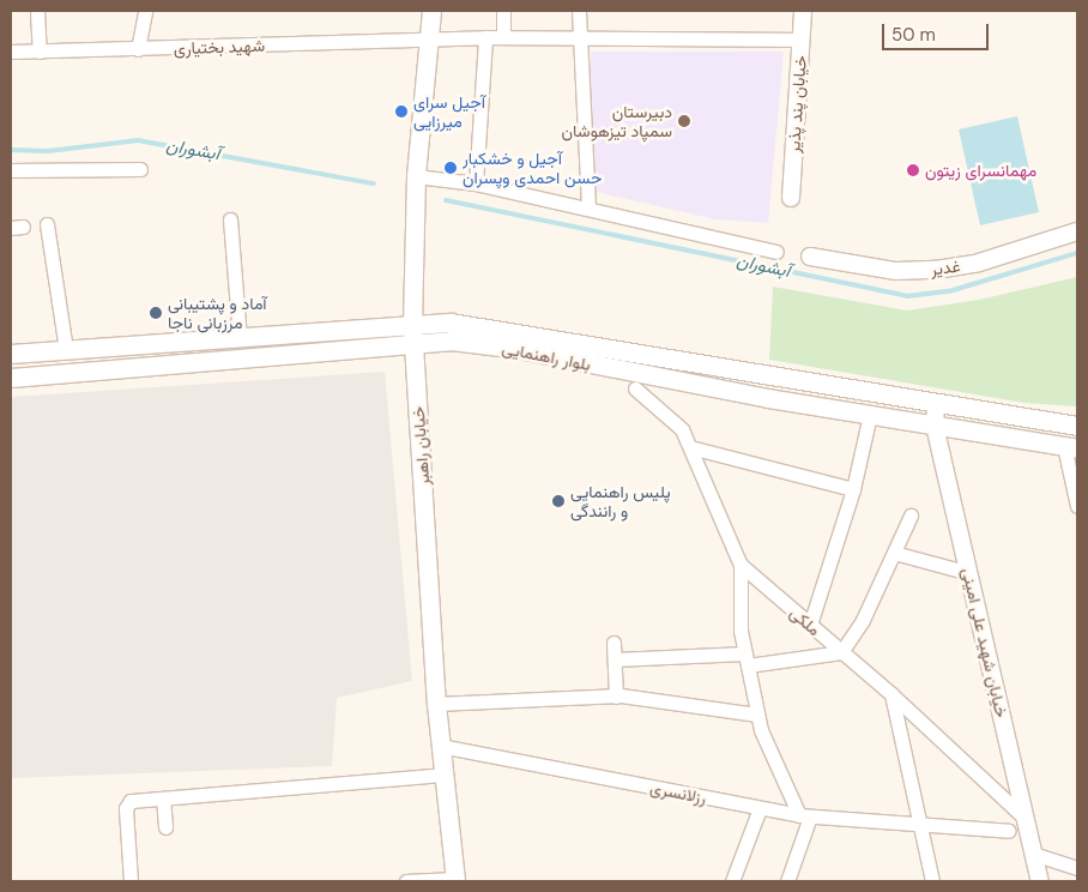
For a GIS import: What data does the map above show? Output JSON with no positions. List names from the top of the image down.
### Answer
{
  "streets": {
    "main road": ["بلوار راهنمایی", "خیابان راهبر"],
    "street": [
      "شهید بختیاری",
      "خیابان پند پذیر",
      "غدیر",
      "ملکی",
      "خیابان شهید علی امینی",
      "رزلانسری"
    ]
  },
  "crossings": [
    ["شهید بختیاری", "خیابان پند پذیر"],
    ["شهید بختیاری", "خیابان راهبر"],
    ["بلوار راهنمایی", "خیابان راهبر"],
    ["بلوار راهنمایی", "خیابان شهید علی امینی"],
    ["خیابان راهبر", "رزلانسری"],
    ["ملکی", "خیابان شهید علی امینی"]
  ],
  "water": ["آبشوران"],
  "places": [
    "آجیل سرای میرزایی",
    "دبیرستان سمپاد تیزهوشان",
    "آجیل و خشکبار حسن احمدی وپسران",
    "مهمانسرای زیتون",
    "آماد و پشتیبانی مرزبانی ناجا",
    "پلیس راهنمایی و رانندگی"
  ],
  "scale_bar": "50 m"
}
